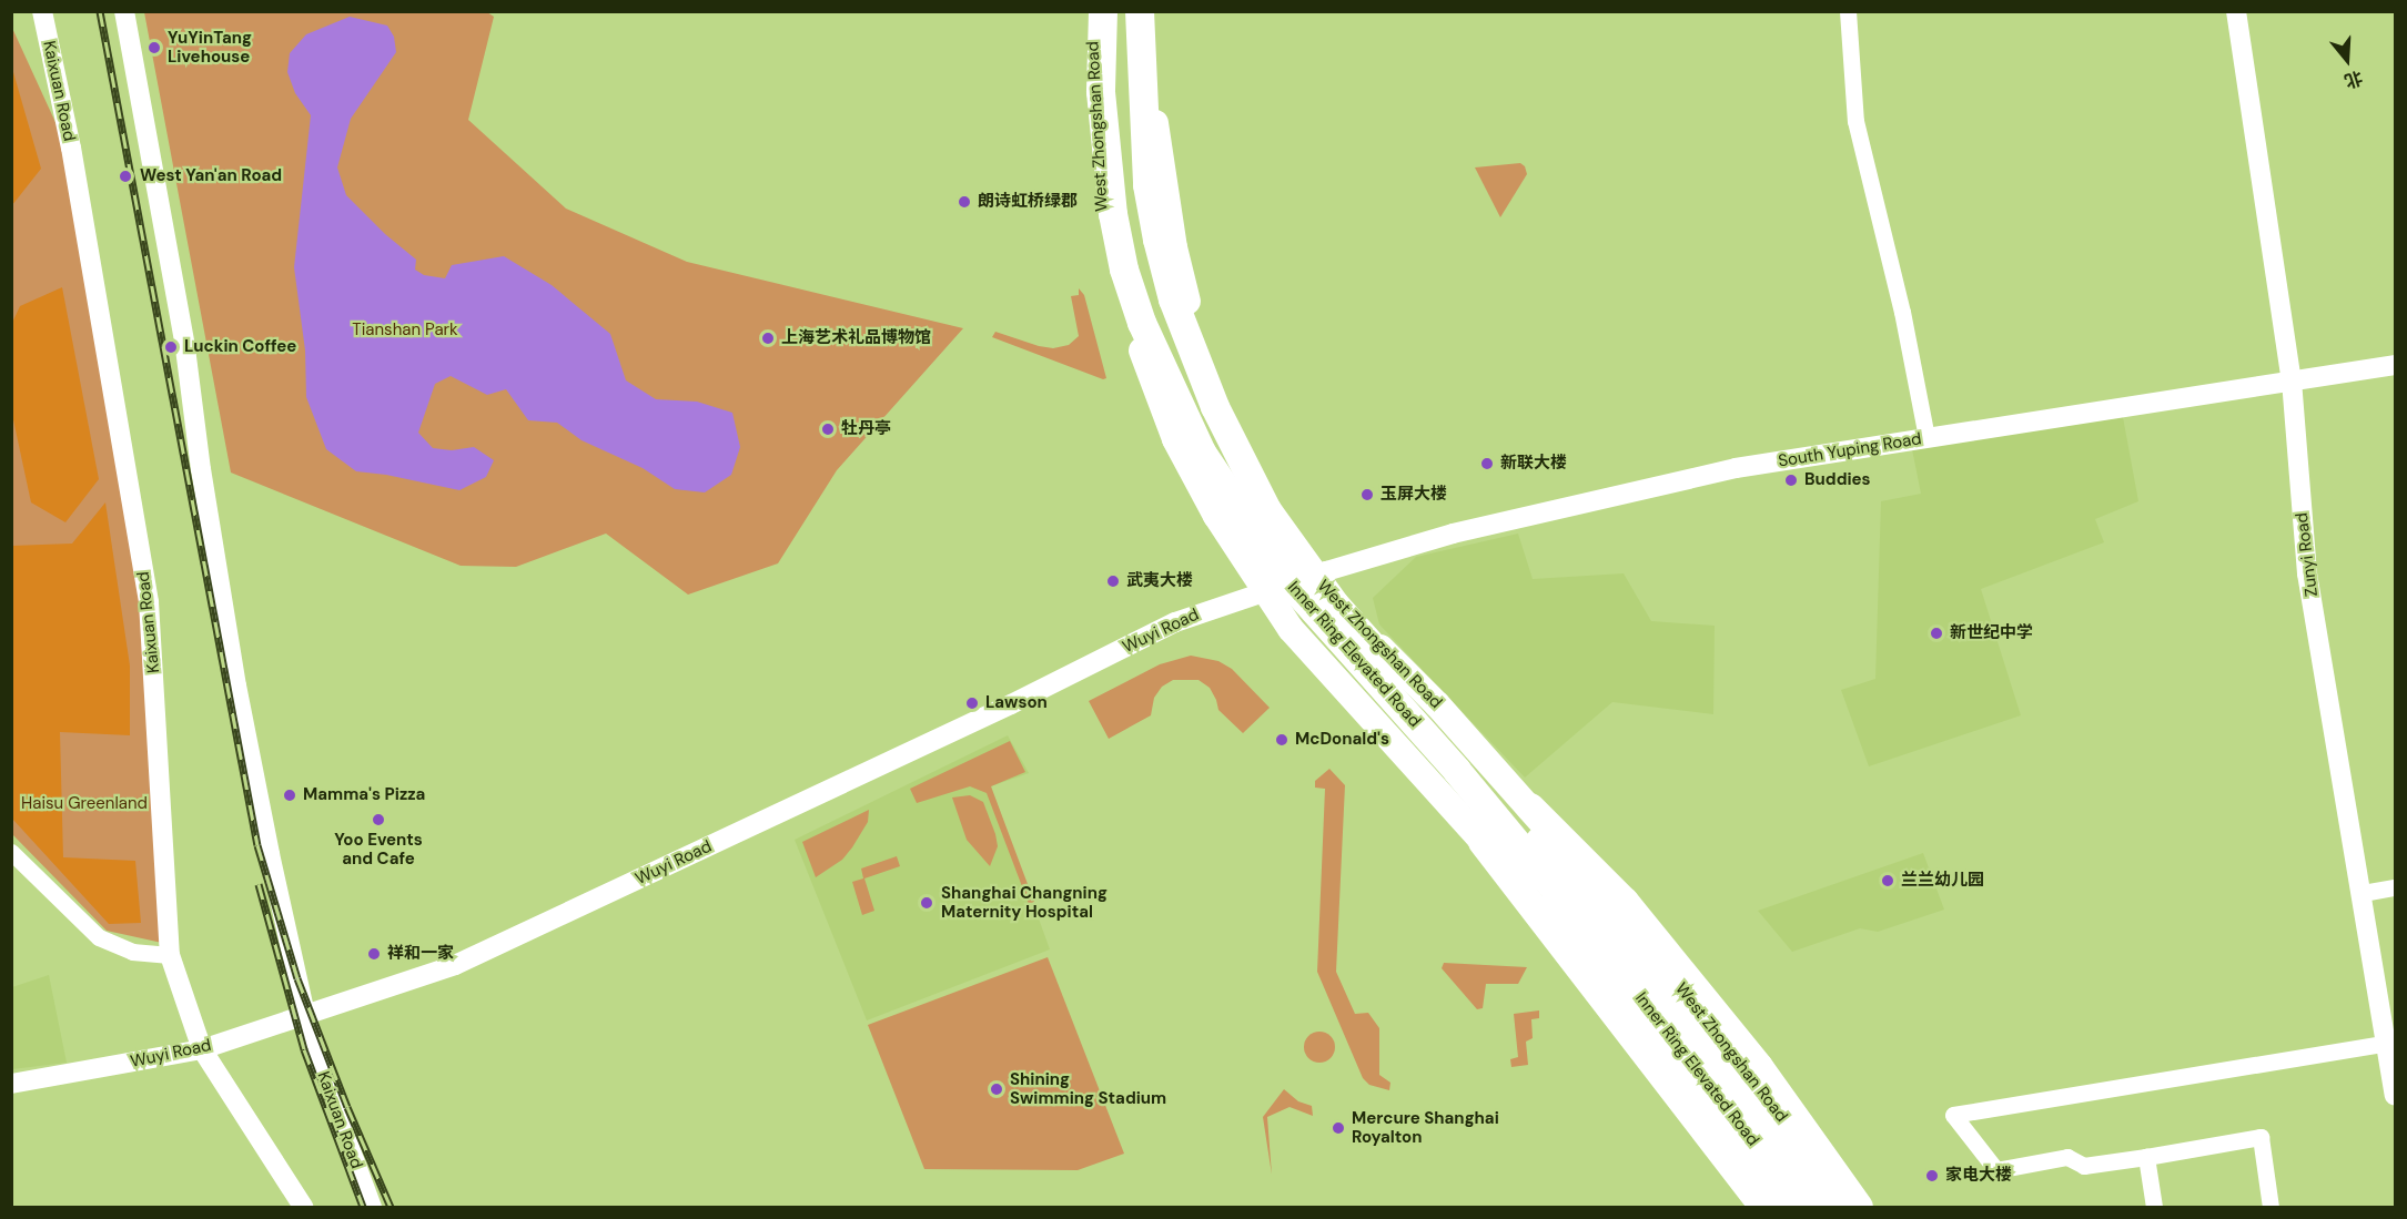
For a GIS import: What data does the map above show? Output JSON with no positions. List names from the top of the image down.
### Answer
{
  "streets": {
    "highway": ["Inner Ring Elevated Road"],
    "main road": ["West Zhongshan Road"],
    "street": [
      "Kaixuan Road",
      "South Yuping Road",
      "Zunyi Road",
      "Wuyi Road"
    ]
  },
  "crossings": [
    ["Kaixuan Road", "Wuyi Road"],
    ["West Zhongshan Road", "South Yuping Road"],
    ["West Zhongshan Road", "Wuyi Road"],
    ["South Yuping Road", "Zunyi Road"],
    ["South Yuping Road", "Wuyi Road"]
  ],
  "parks": ["Tianshan Park", "Haisu Greenland"],
  "places": [
    "YuYinTang Livehouse",
    "West Yan'an Road",
    "朗诗虹桥绿郡",
    "上海艺术礼品博物馆",
    "Luckin Coffee",
    "牡丹亭",
    "新联大楼",
    "Buddies",
    "玉屏大楼",
    "武夷大楼",
    "新世纪中学",
    "Lawson",
    "McDonald's",
    "Mamma's Pizza",
    "Yoo Events and Cafe",
    "兰兰幼儿园",
    "Shanghai Changning Maternity Hospital",
    "祥和一家",
    "Shining Swimming Stadium",
    "Mercure Shanghai Royalton",
    "家电大楼"
  ],
  "north": "bottom"
}
